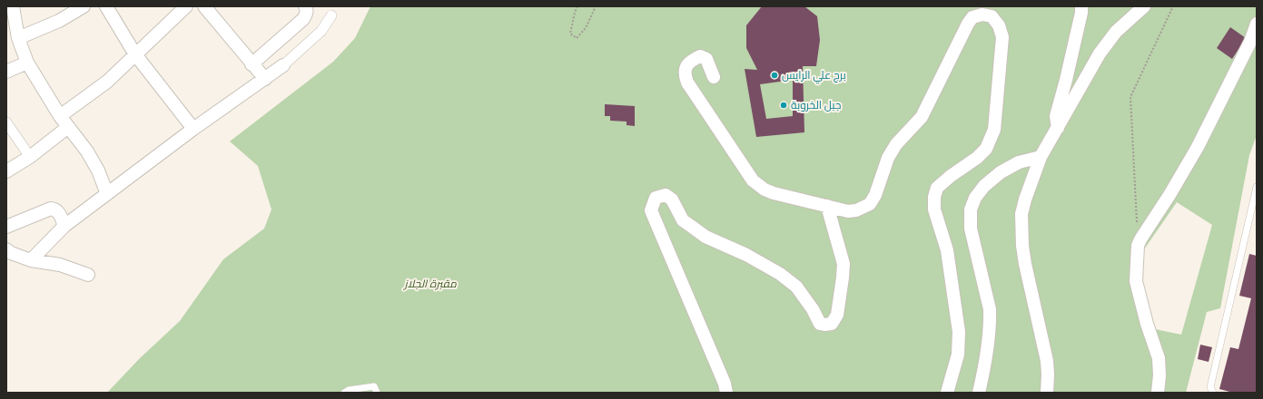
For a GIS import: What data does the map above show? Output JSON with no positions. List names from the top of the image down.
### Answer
{
  "parks": ["مقبرة الجلاز"],
  "places": ["برج علي الرايس", "جبل الخروبة"]
}
